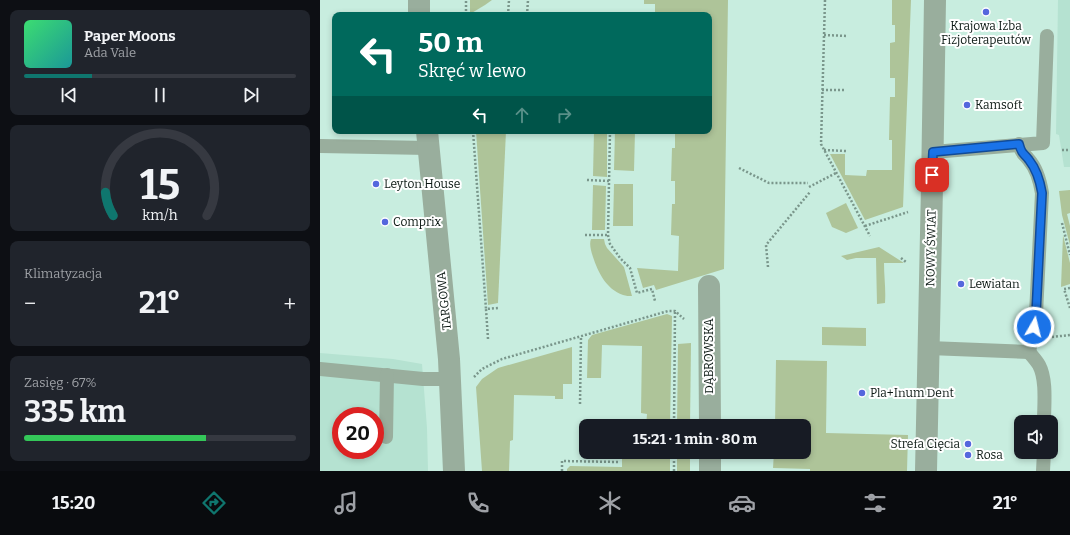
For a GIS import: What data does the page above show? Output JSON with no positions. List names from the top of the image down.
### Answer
{
  "streets": {
    "street": ["NOWY ŚWIAT", "TARGOWA", "DĄBROWSKA"]
  },
  "places": [
    "Krajowa Izba Fizjoterapeutów",
    "Kamsoft",
    "Leyton House",
    "Comprix",
    "Lewiatan",
    "Pla+Inum Dent",
    "Strefa Cięcia",
    "Rosa"
  ],
  "page": {
    "turn": ["50 m", "Skręć w lewo"],
    "song": ["Paper Moons", "Ada Vale"],
    "tile": [
      "Klimatyzacja",
      ["Zasięg · 67%", "335 km"]
    ],
    "heat": ["−", "21°", "+"],
    "limit": "20",
    "trip": "15:21 · 1 min · 80 m",
    "tabs": ["15:20", "21°"],
    "gauge": ["15", "km/h"]
  }
}
